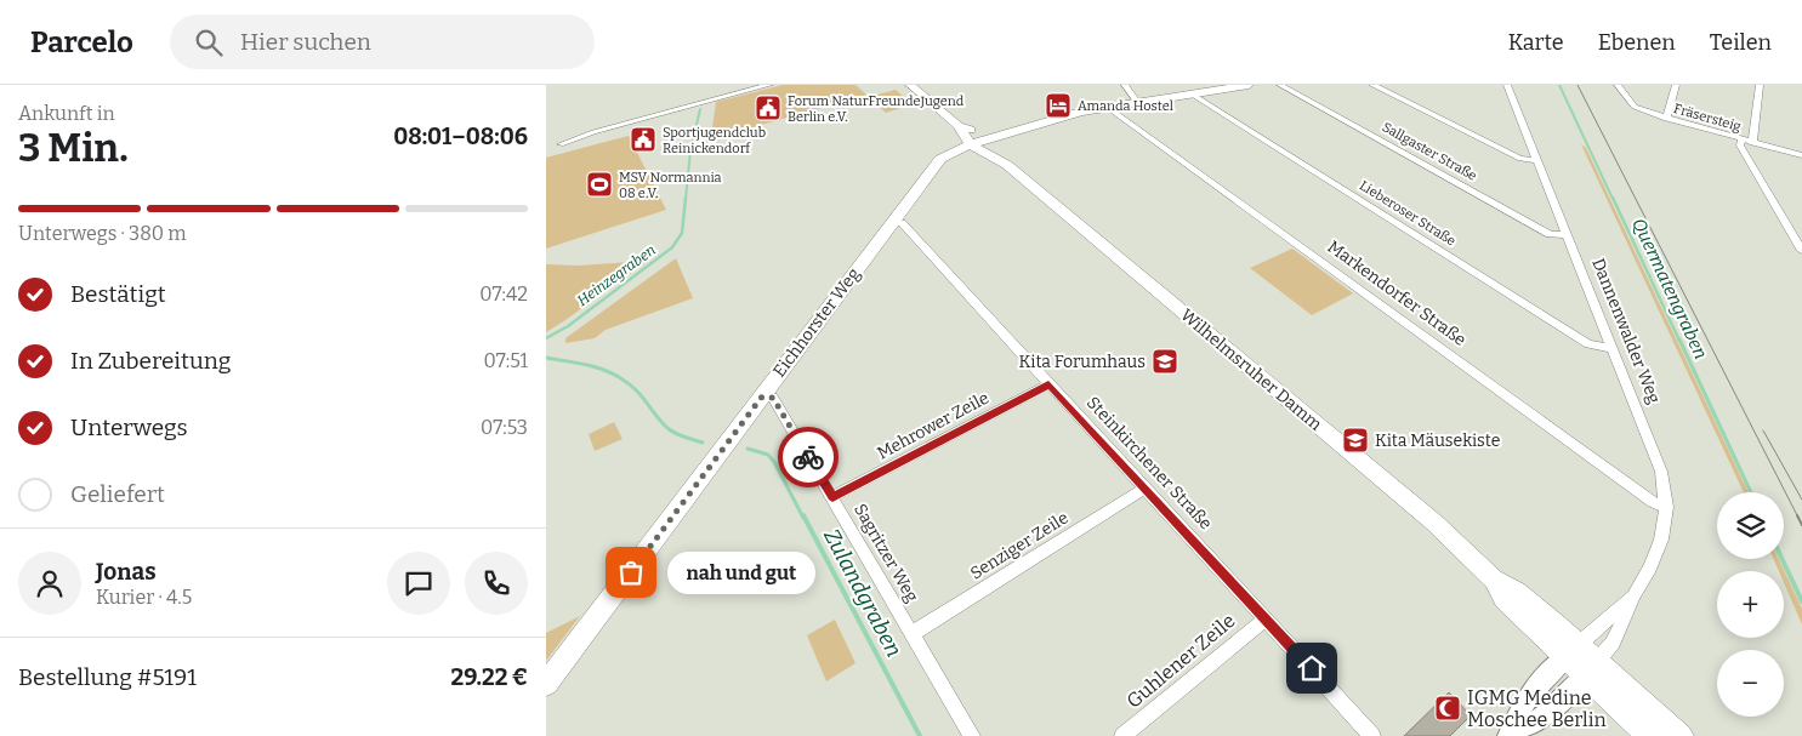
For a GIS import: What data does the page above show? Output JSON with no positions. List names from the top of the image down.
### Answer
{
  "streets": {
    "main road": ["Eichhorster Weg", "Wilhelmsruher Damm"],
    "street": [
      "Fräsersteig",
      "Sallgaster Straße",
      "Lieberoser Straße",
      "Markendorfer Straße",
      "Dannenwalder Weg",
      "Mehrower Zeile",
      "Steinkirchener Straße",
      "Senziger Zeile",
      "Sagritzer Weg",
      "Guhlener Zeile"
    ]
  },
  "crossings": [
    ["Sallgaster Straße", "Dannenwalder Weg"],
    ["Lieberoser Straße", "Eichhorster Weg"],
    ["Lieberoser Straße", "Dannenwalder Weg"],
    ["Markendorfer Straße", "Eichhorster Weg"],
    ["Markendorfer Straße", "Dannenwalder Weg"],
    ["Eichhorster Weg", "Wilhelmsruher Damm"],
    ["Eichhorster Weg", "Steinkirchener Straße"],
    ["Eichhorster Weg", "Sagritzer Weg"],
    ["Dannenwalder Weg", "Wilhelmsruher Damm"],
    ["Mehrower Zeile", "Steinkirchener Straße"],
    ["Mehrower Zeile", "Sagritzer Weg"],
    ["Steinkirchener Straße", "Senziger Zeile"],
    ["Steinkirchener Straße", "Guhlener Zeile"],
    ["Senziger Zeile", "Sagritzer Weg"]
  ],
  "water": ["Heinzegraben", "Quermatengraben", "Zulandgraben"],
  "places": {
    "hotel": ["Amanda Hostel"],
    "public building": ["Forum NaturFreundeJugend Berlin e.V.", "Sportjugendclub Reinickendorf"],
    "sports": ["MSV Normannia 08 e.V."],
    "school or university": ["Kita Forumhaus", "Kita Mäusekiste"],
    "other": ["nah und gut"],
    "mosque": ["IGMG Medine Moschee Berlin"]
  },
  "page": {
    "header": "Parcelo",
    "search": "Hier suchen",
    "nav": ["Karte", "Ebenen", "Teilen"],
    "heading": ["3 Min.", "Ankunft in", "08:01–08:06"],
    "panel": [
      "Jonas",
      "Kurier · 4.5",
      "Bestellung #5191",
      "29.22 €"
    ],
    "bar": "Unterwegs · 380 m",
    "list": [
      ["Bestätigt", "07:42"],
      ["In Zubereitung", "07:51"],
      ["Unterwegs", "07:53"],
      "Geliefert"
    ],
    "map_buttons": ["+", "−"],
    "bubble": "nah und gut"
  }
}
